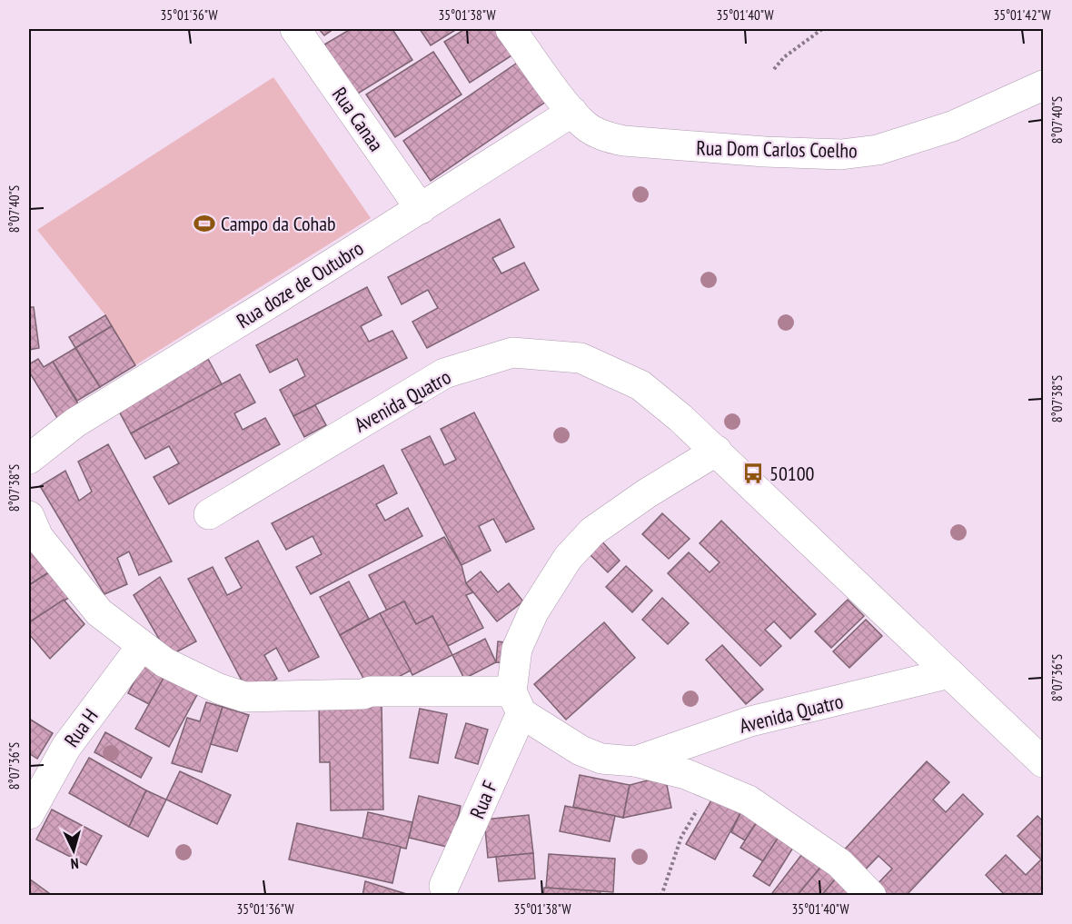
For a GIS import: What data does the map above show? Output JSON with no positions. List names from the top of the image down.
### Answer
{
  "streets": {
    "street": [
      "Rua Canaa",
      "Rua Dom Carlos Coelho",
      "Rua doze de Outubro",
      "Avenida Quatro",
      "Rua H",
      "Rua F"
    ]
  },
  "crossings": [
    ["Rua Canaa", "Rua doze de Outubro"],
    ["Rua Dom Carlos Coelho", "Rua doze de Outubro"],
    ["Avenida Quatro", "Rua F"]
  ],
  "places": {
    "sports": ["Campo da Cohab"],
    "bus stop": ["50100"]
  },
  "north": "bottom",
  "coordinates": [
    "35°01'36\"W",
    "35°01'38\"W",
    "35°01'40\"W",
    "35°01'42\"W",
    "8°07'40\"S",
    "8°07'38\"S",
    "8°07'36\"S"
  ]
}
